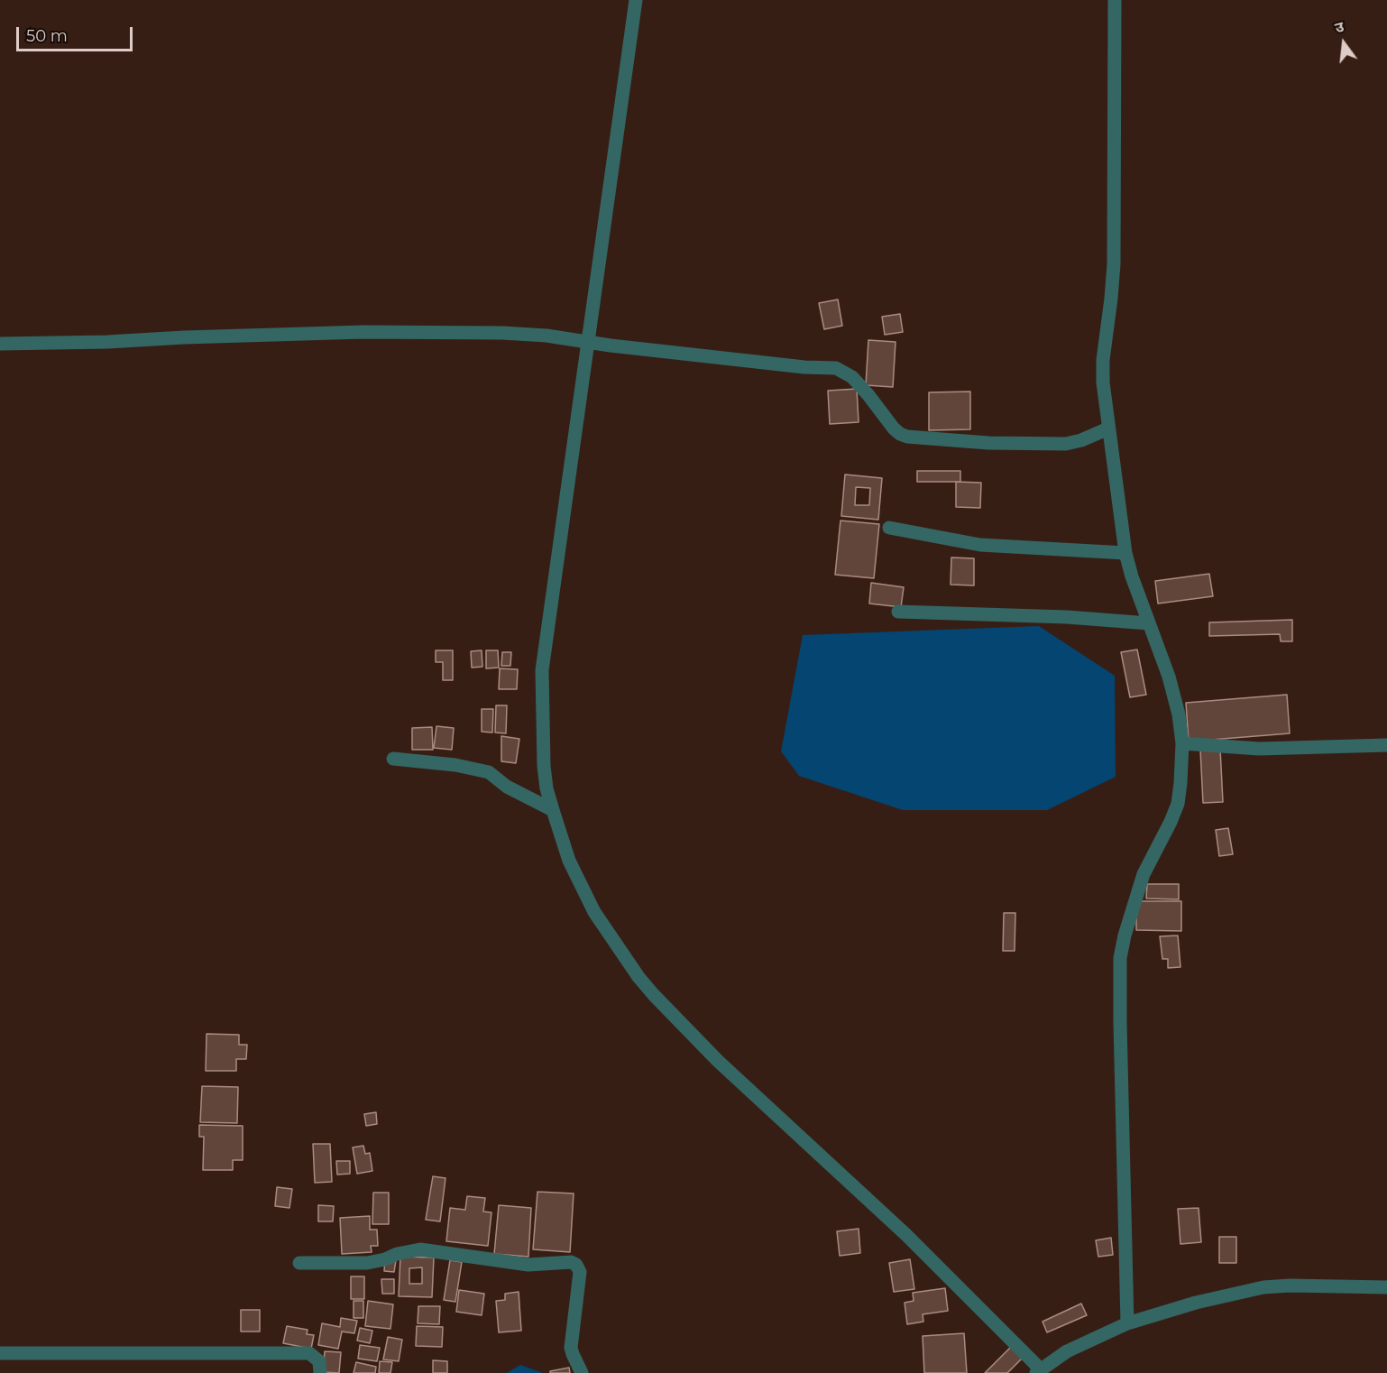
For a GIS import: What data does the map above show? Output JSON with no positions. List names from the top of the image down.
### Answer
{
  "scale_bar": "50 m",
  "north": "top"
}
